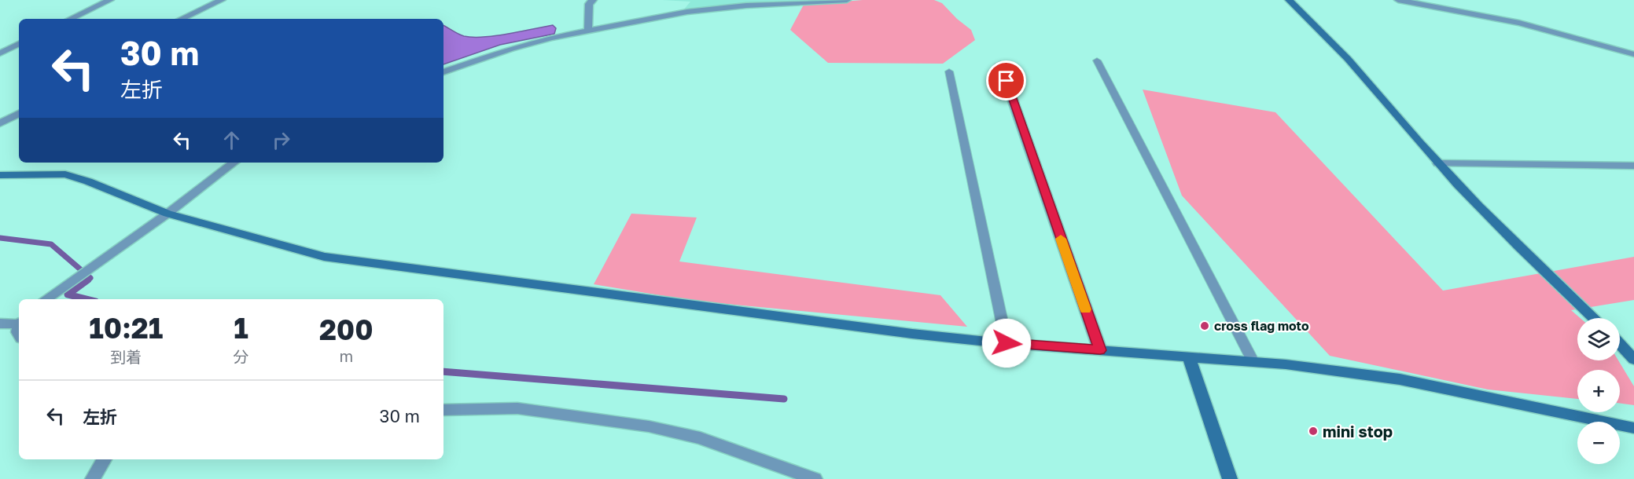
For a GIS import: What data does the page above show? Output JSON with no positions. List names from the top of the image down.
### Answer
{
  "places": ["cross flag moto", "mini stop"],
  "page": {
    "turn": ["30 m", "左折"],
    "eta": [
      "10:21",
      "到着",
      "1",
      "分",
      "200",
      "m"
    ],
    "map_buttons": ["+", "−"],
    "list": [
      {
        "name": "左折",
        "value": "30 m"
      }
    ]
  }
}
